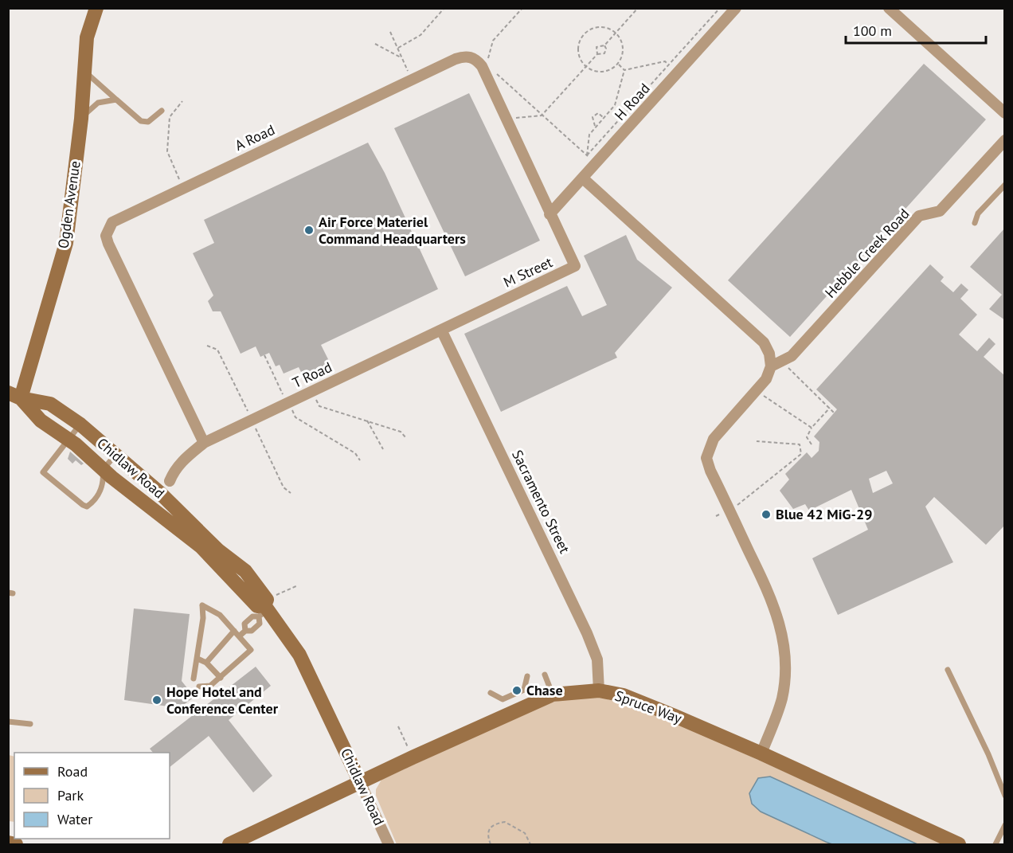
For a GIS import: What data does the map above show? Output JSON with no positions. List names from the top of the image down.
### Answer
{
  "streets": {
    "street": [
      "H Road",
      "A Road",
      "Ogden Avenue",
      "Hebble Creek Road",
      "M Street",
      "T Road",
      "Chidlaw Road",
      "Sacramento Street",
      "Spruce Way"
    ]
  },
  "crossings": [
    ["H Road", "A Road"],
    ["H Road", "M Street"],
    ["A Road", "M Street"],
    ["A Road", "T Road"],
    ["Ogden Avenue", "Chidlaw Road"],
    ["M Street", "T Road"],
    ["M Street", "Sacramento Street"],
    ["T Road", "Chidlaw Road"],
    ["T Road", "Sacramento Street"],
    ["Chidlaw Road", "Spruce Way"],
    ["Sacramento Street", "Spruce Way"]
  ],
  "places": [
    "Air Force Materiel Command Headquarters",
    "Blue 42 MiG-29",
    "Chase",
    "Hope Hotel and Conference Center"
  ],
  "legend": ["Road", "Park", "Water"],
  "scale_bar": "100 m"
}
